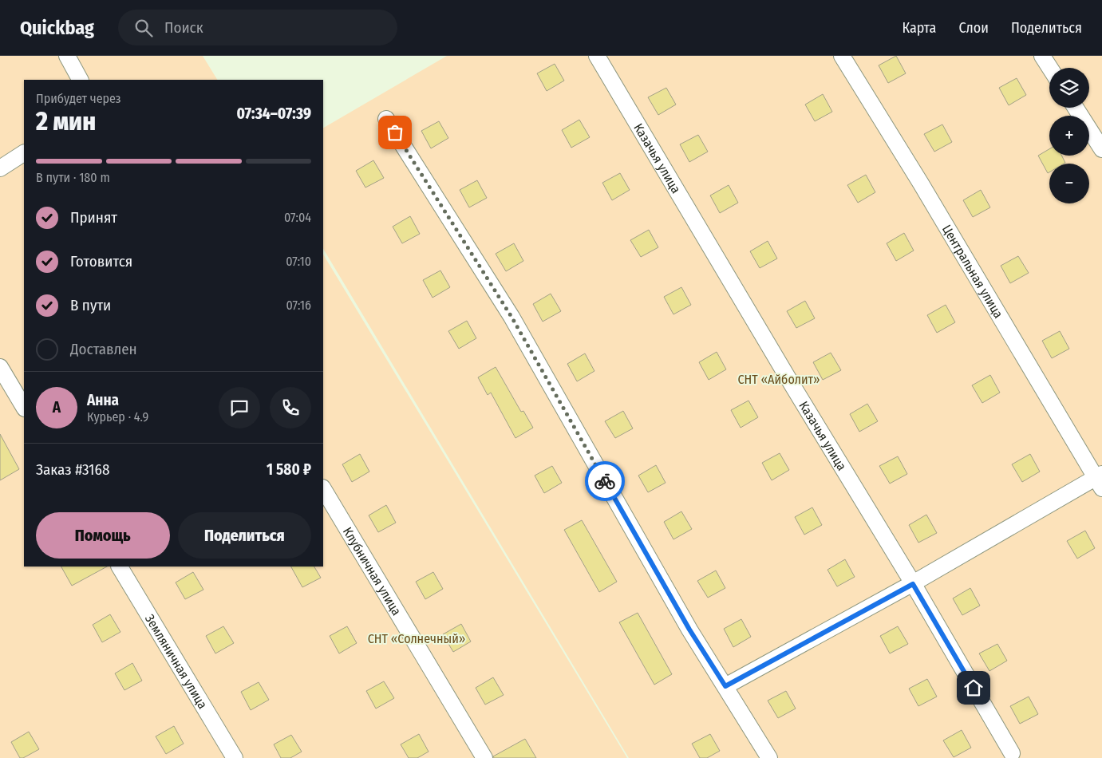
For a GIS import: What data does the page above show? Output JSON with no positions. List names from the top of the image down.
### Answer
{
  "streets": {
    "street": [
      "Казачья улица",
      "Центральная улица",
      "Клубничная улица",
      "Земляничная улица"
    ]
  },
  "parks": ["СНТ «Айболит»", "СНТ «Солнечный»"],
  "page": {
    "header": "Quickbag",
    "search": "Поиск",
    "nav": ["Карта", "Слои", "Поделиться"],
    "map_buttons": ["+", "−"],
    "heading": ["2 мин", "Прибудет через", "07:34–07:39"],
    "panel": [
      "Анна",
      "Курьер · 4.9",
      "Заказ #3168",
      "1 580 ₽"
    ],
    "bar": "В пути · 180 m",
    "list": [
      ["Принят", "07:04"],
      ["Готовится", "07:10"],
      ["В пути", "07:16"],
      "Доставлен"
    ],
    "round": "А",
    "buttons": ["Помощь", "Поделиться"]
  }
}
